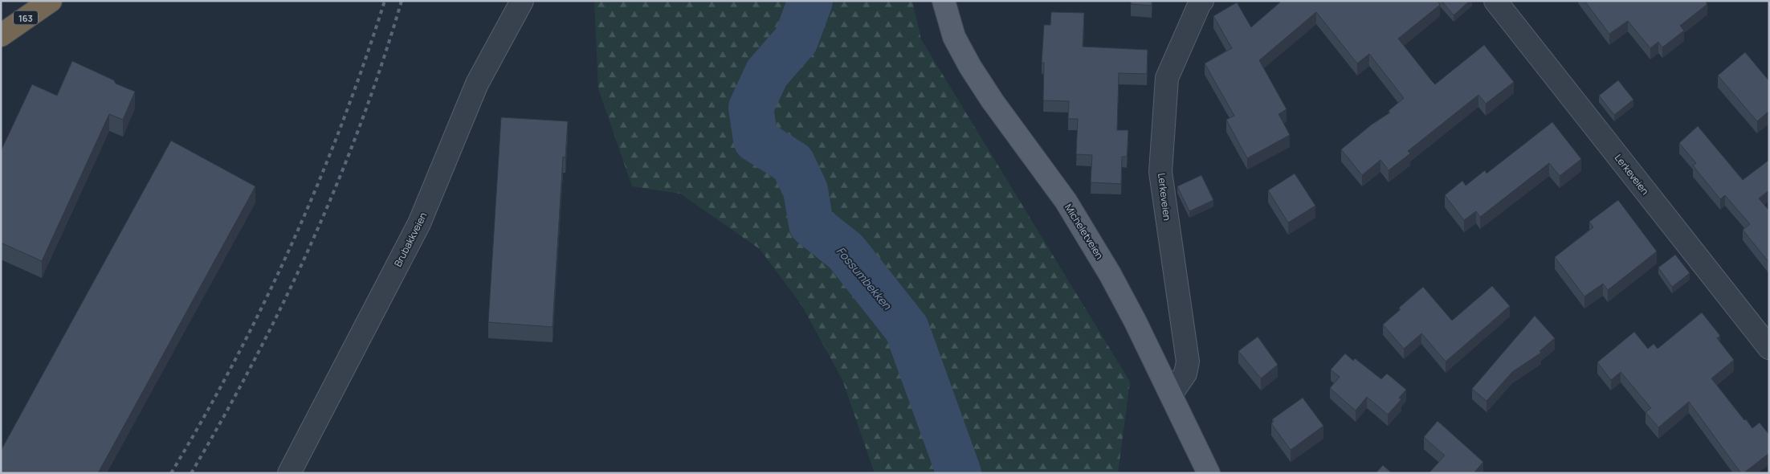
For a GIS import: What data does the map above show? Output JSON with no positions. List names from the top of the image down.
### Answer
{
  "streets": {
    "highway": ["163"],
    "main road": ["Micheletveien"],
    "street": ["Lerkeveien", "Brubakkveien"]
  },
  "crossings": [
    ["Lerkeveien", "Micheletveien"]
  ],
  "water": ["Fossumbekken"]
}
